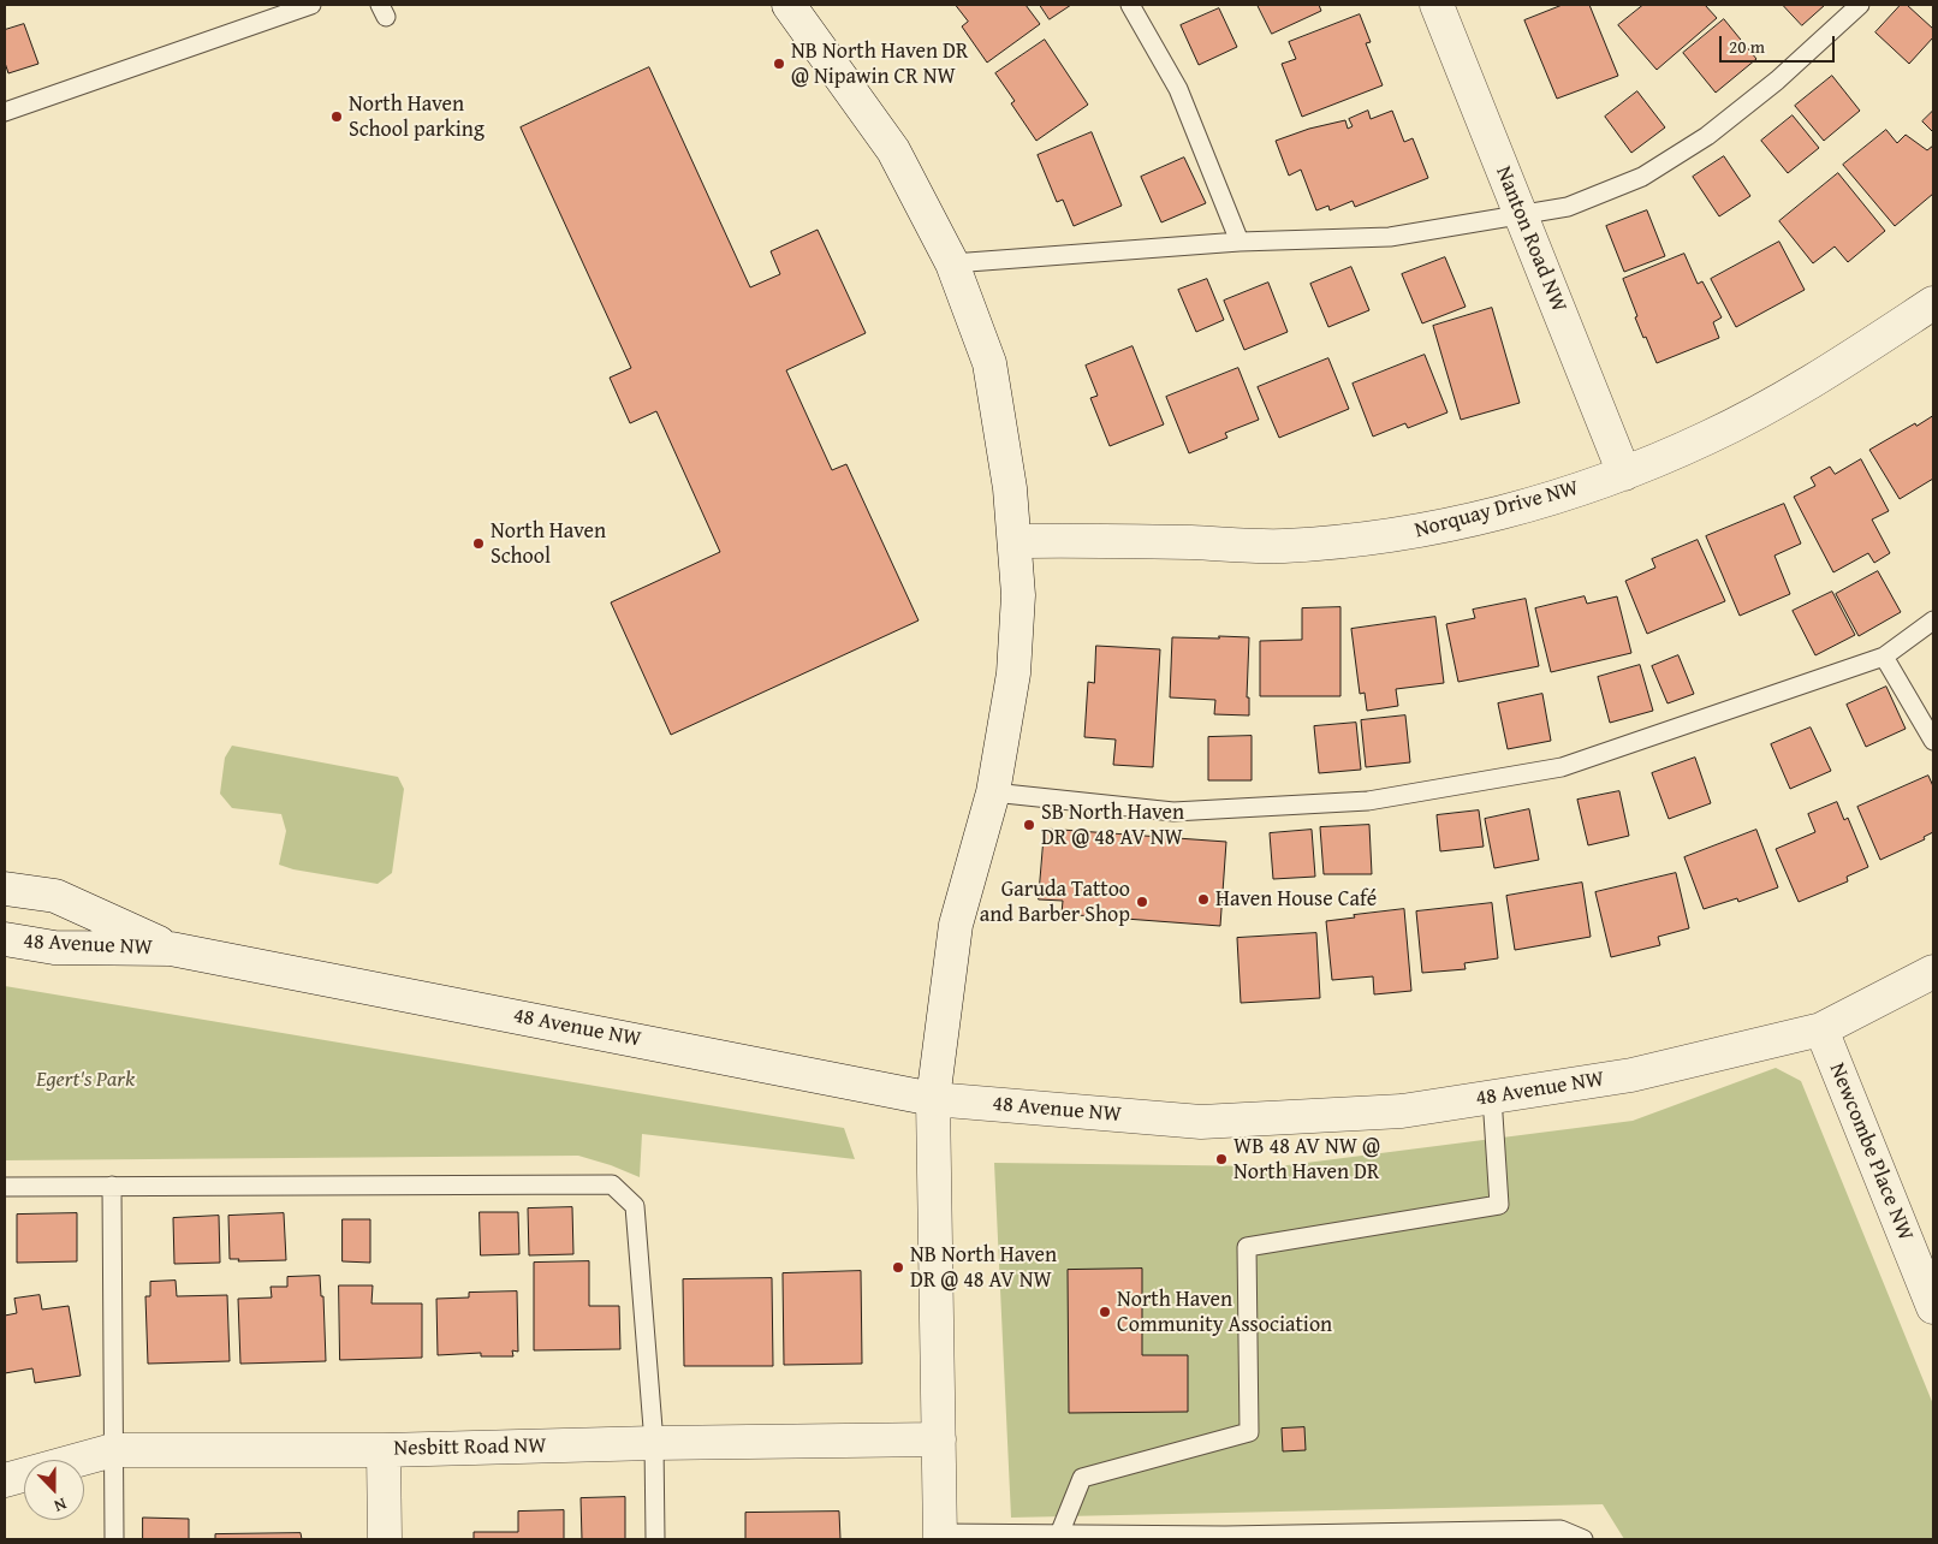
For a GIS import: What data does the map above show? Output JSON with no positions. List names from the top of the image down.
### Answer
{
  "streets": {
    "street": [
      "Nanton Road NW",
      "Norquay Drive NW",
      "48 Avenue NW",
      "Newcombe Place NW",
      "Nesbitt Road NW"
    ]
  },
  "crossings": [
    ["Nanton Road NW", "Norquay Drive NW"],
    ["48 Avenue NW", "Newcombe Place NW"]
  ],
  "parks": ["Egert's Park"],
  "places": [
    "NB North Haven DR @ Nipawin CR NW",
    "North Haven School parking",
    "North Haven School",
    "SB North Haven DR @ 48 AV NW",
    "Haven House Café",
    "Garuda Tattoo and Barber Shop",
    "WB 48 AV NW @ North Haven DR",
    "NB North Haven DR @ 48 AV NW",
    "North Haven Community Association"
  ],
  "scale_bar": "20 m",
  "north": "bottom"
}
